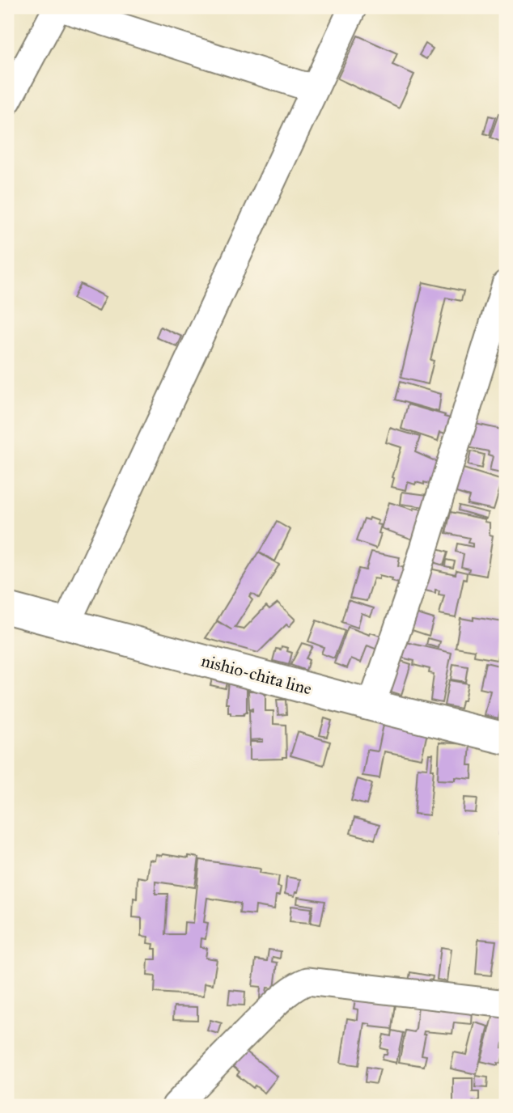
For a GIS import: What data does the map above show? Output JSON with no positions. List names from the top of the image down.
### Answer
{
  "streets": {
    "main road": ["nishio-chita line"]
  }
}
